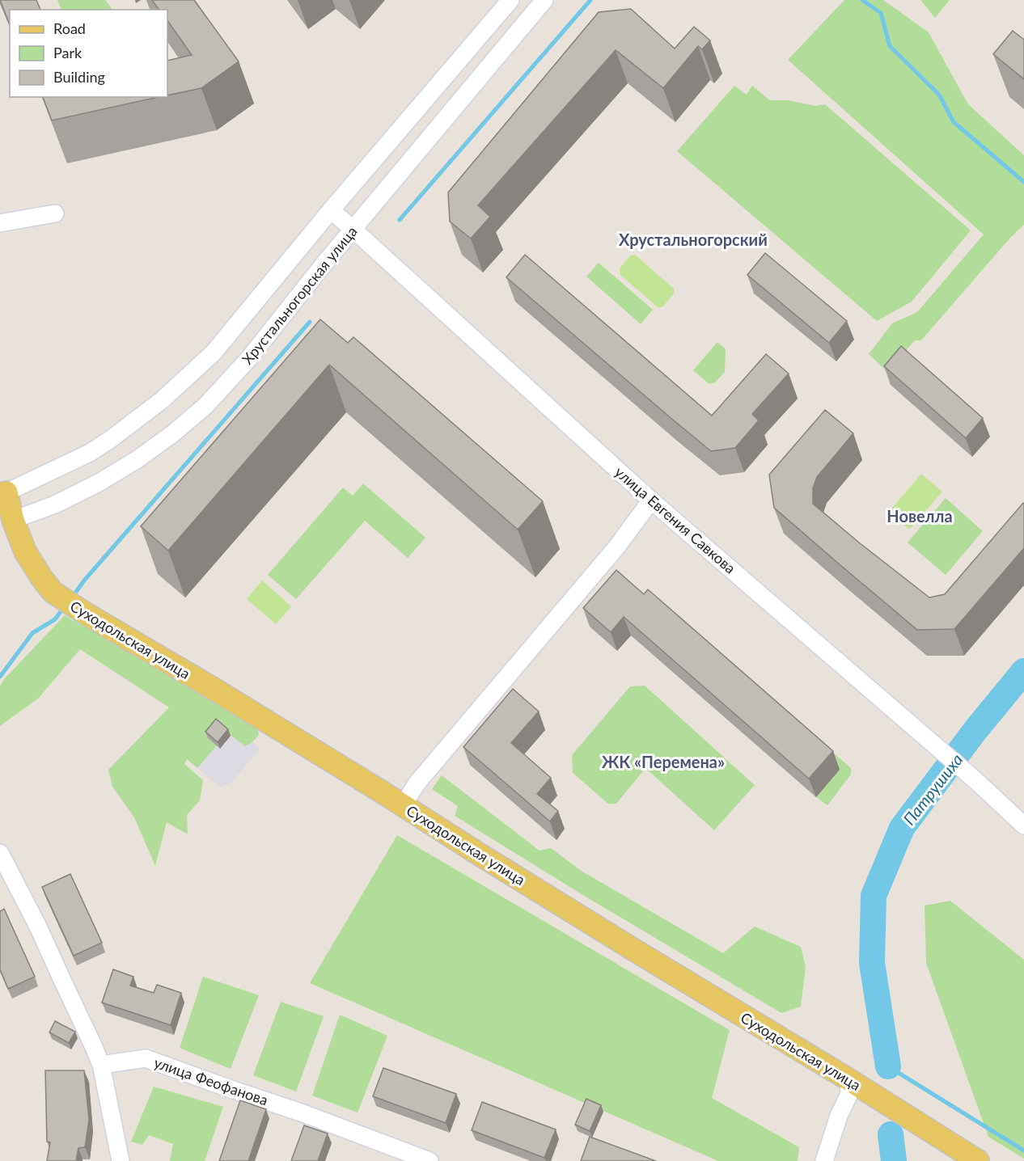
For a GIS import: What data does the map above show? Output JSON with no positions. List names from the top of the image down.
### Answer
{
  "streets": {
    "main road": ["Суходольская улица"],
    "street": ["Хрустальногорская улица", "улица Евгения Савкова", "улица Феофанова"]
  },
  "crossings": [
    ["Хрустальногорская улица", "улица Евгения Савкова"],
    ["Хрустальногорская улица", "Суходольская улица"]
  ],
  "districts": ["Хрустальногорский", "Новелла", "ЖК «Перемена»"],
  "water": ["Патрушиха"],
  "legend": ["Road", "Park", "Building"]
}
